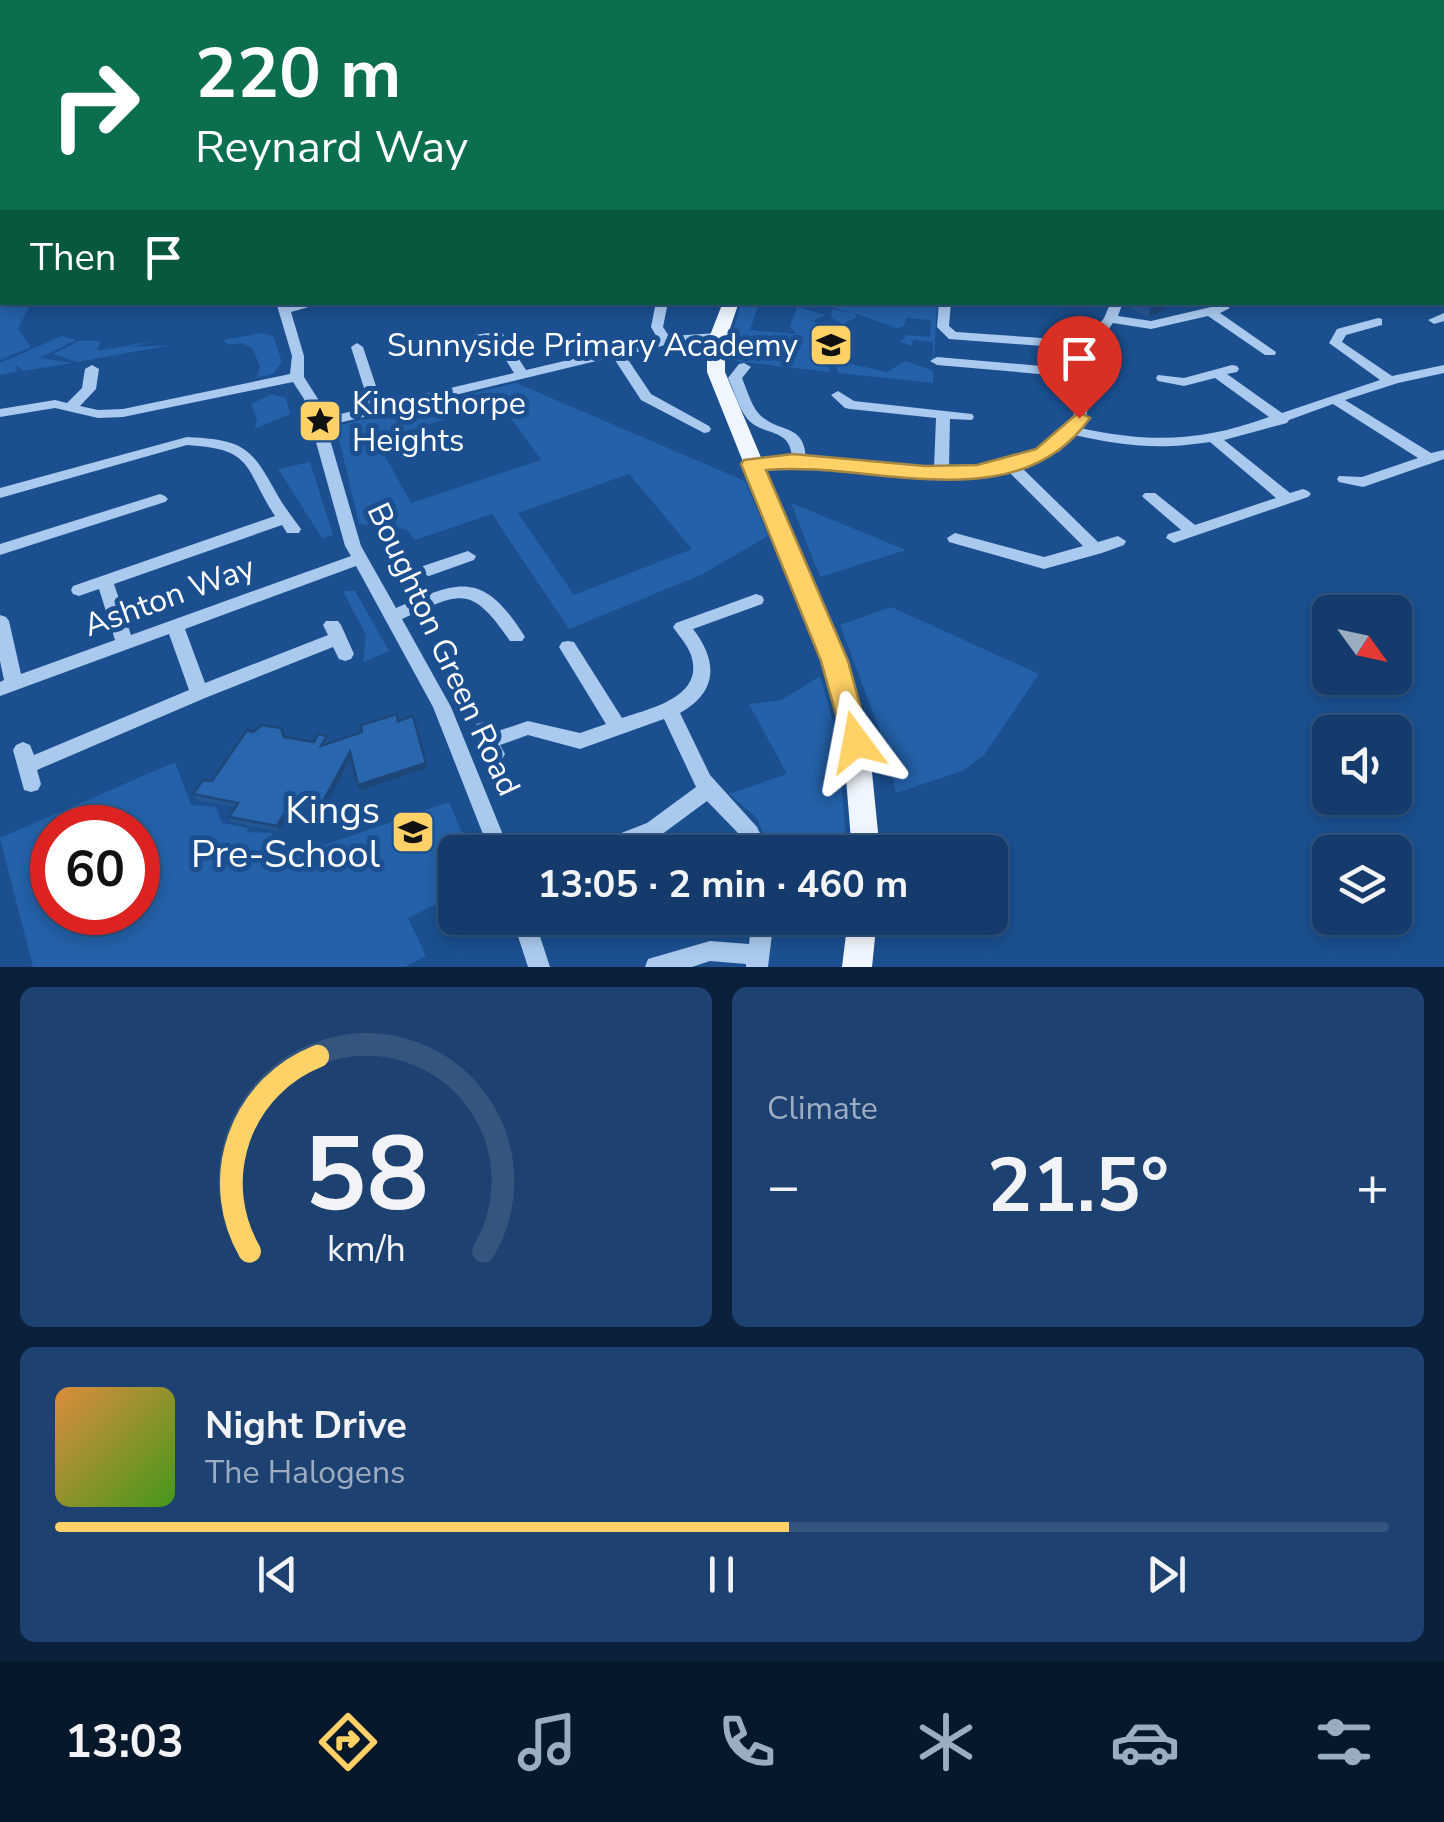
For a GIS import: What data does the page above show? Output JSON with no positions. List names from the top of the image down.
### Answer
{
  "streets": {
    "street": ["Ashton Way", "Boughton Green Road"]
  },
  "crossings": [
    ["Ashton Way", "Boughton Green Road"]
  ],
  "places": {
    "school or university": ["Sunnyside Primary Academy", "Kings Pre-School"],
    "place": ["Kingsthorpe Heights"]
  },
  "north": "bottom right",
  "page": {
    "turn": ["220 m", "Reynard Way"],
    "then": "Then",
    "limit": "60",
    "trip": "13:05 · 2 min · 460 m",
    "tile": "Climate",
    "heat": ["−", "21.5°", "+"],
    "song": ["Night Drive", "The Halogens"],
    "tabs": "13:03",
    "gauge": ["58", "km/h"]
  }
}
